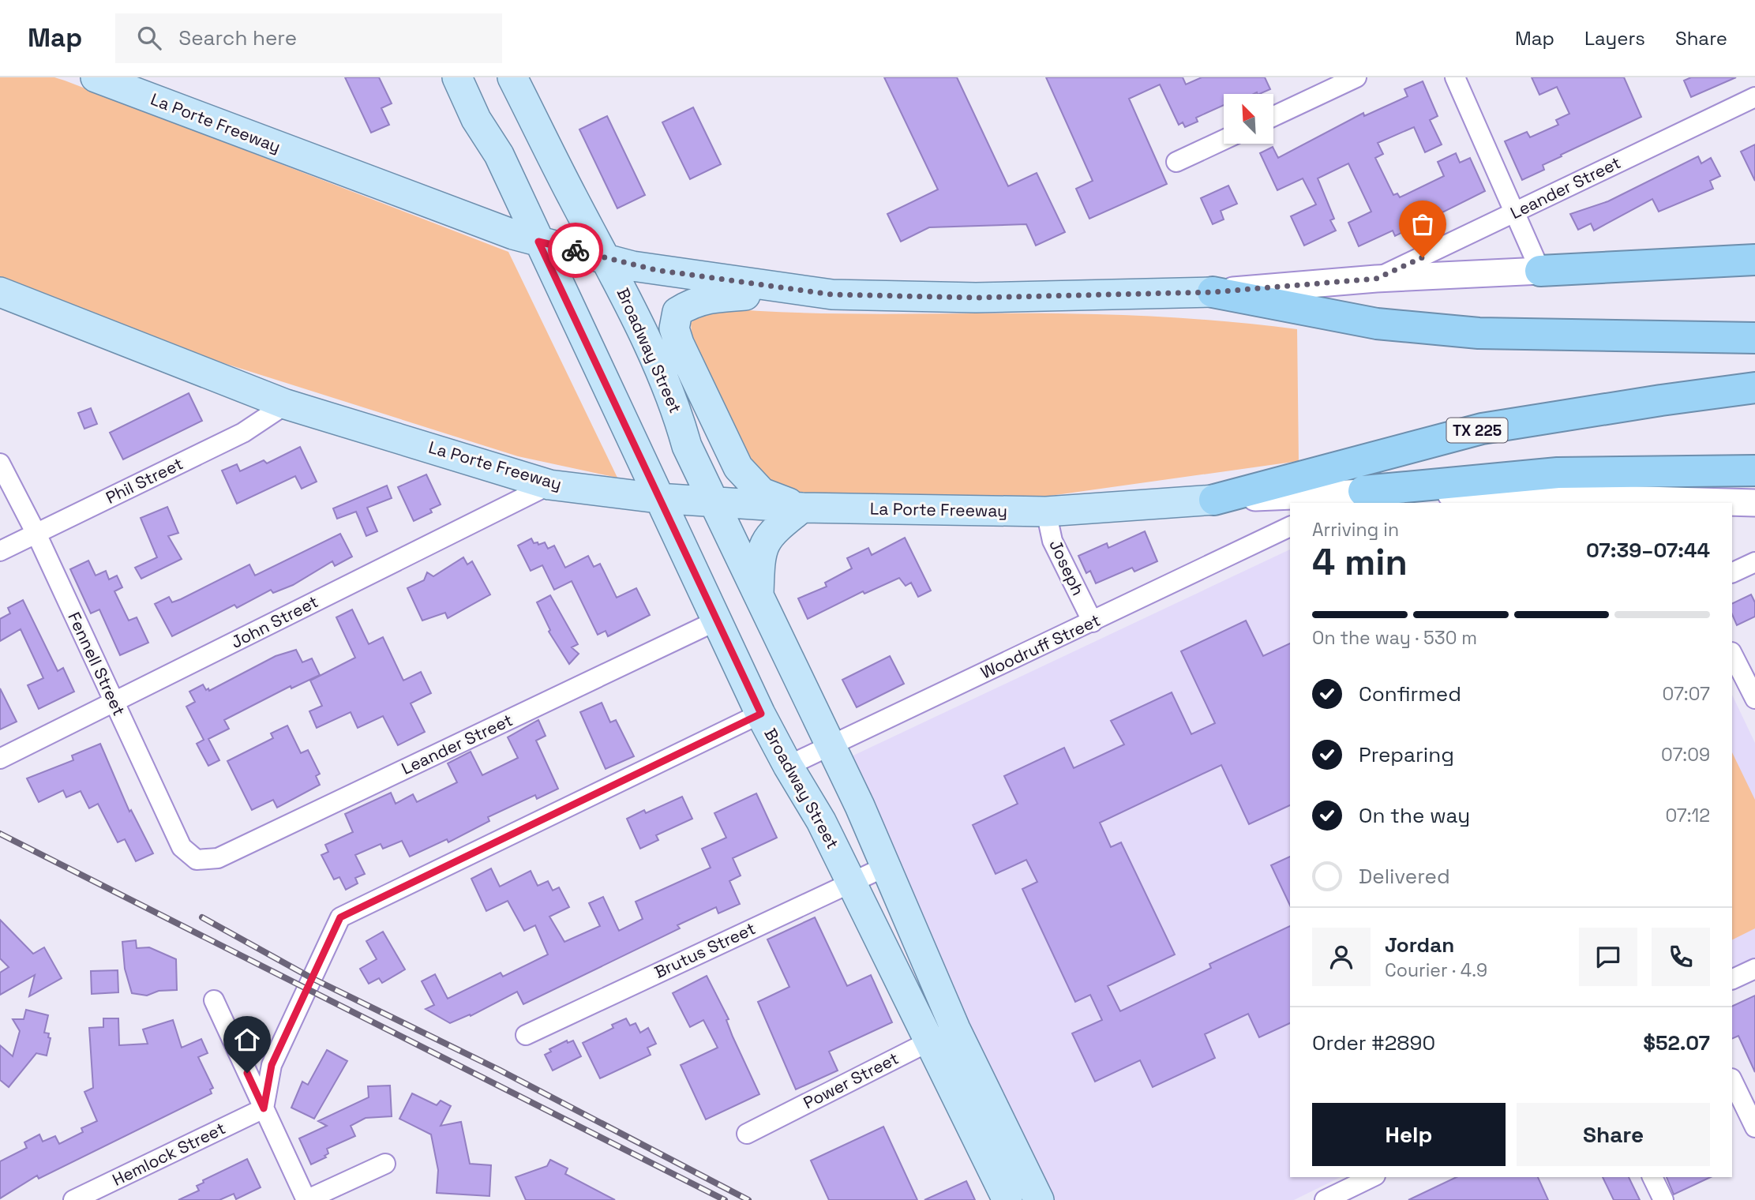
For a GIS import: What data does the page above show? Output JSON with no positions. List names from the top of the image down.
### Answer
{
  "streets": {
    "highway": ["TX 225"],
    "main road": ["La Porte Freeway", "Broadway Street"],
    "street": [
      "Leander Street",
      "Phil Street",
      "Joseph",
      "John Street",
      "Woodruff Street",
      "Fennell Street",
      "Brutus Street",
      "Power Street",
      "Hemlock Street"
    ]
  },
  "crossings": [
    ["La Porte Freeway", "Broadway Street"],
    ["La Porte Freeway", "TX 225"],
    ["La Porte Freeway", "Phil Street"],
    ["La Porte Freeway", "Joseph"],
    ["La Porte Freeway", "John Street"],
    ["Leander Street", "Broadway Street"],
    ["Leander Street", "Fennell Street"],
    ["Broadway Street", "Woodruff Street"],
    ["Broadway Street", "Brutus Street"],
    ["Broadway Street", "Power Street"],
    ["Phil Street", "Fennell Street"],
    ["Joseph", "Woodruff Street"],
    ["John Street", "Fennell Street"]
  ],
  "north": "top left",
  "page": {
    "header": "Map",
    "search": "Search here",
    "nav": ["Map", "Layers", "Share"],
    "heading": ["4 min", "Arriving in", "07:39–07:44"],
    "panel": [
      "Jordan",
      "Courier · 4.9",
      "Order #2890",
      "$52.07"
    ],
    "bar": "On the way · 530 m",
    "list": [
      ["Confirmed", "07:07"],
      ["Preparing", "07:09"],
      ["On the way", "07:12"],
      "Delivered"
    ],
    "buttons": ["Help", "Share"]
  }
}
